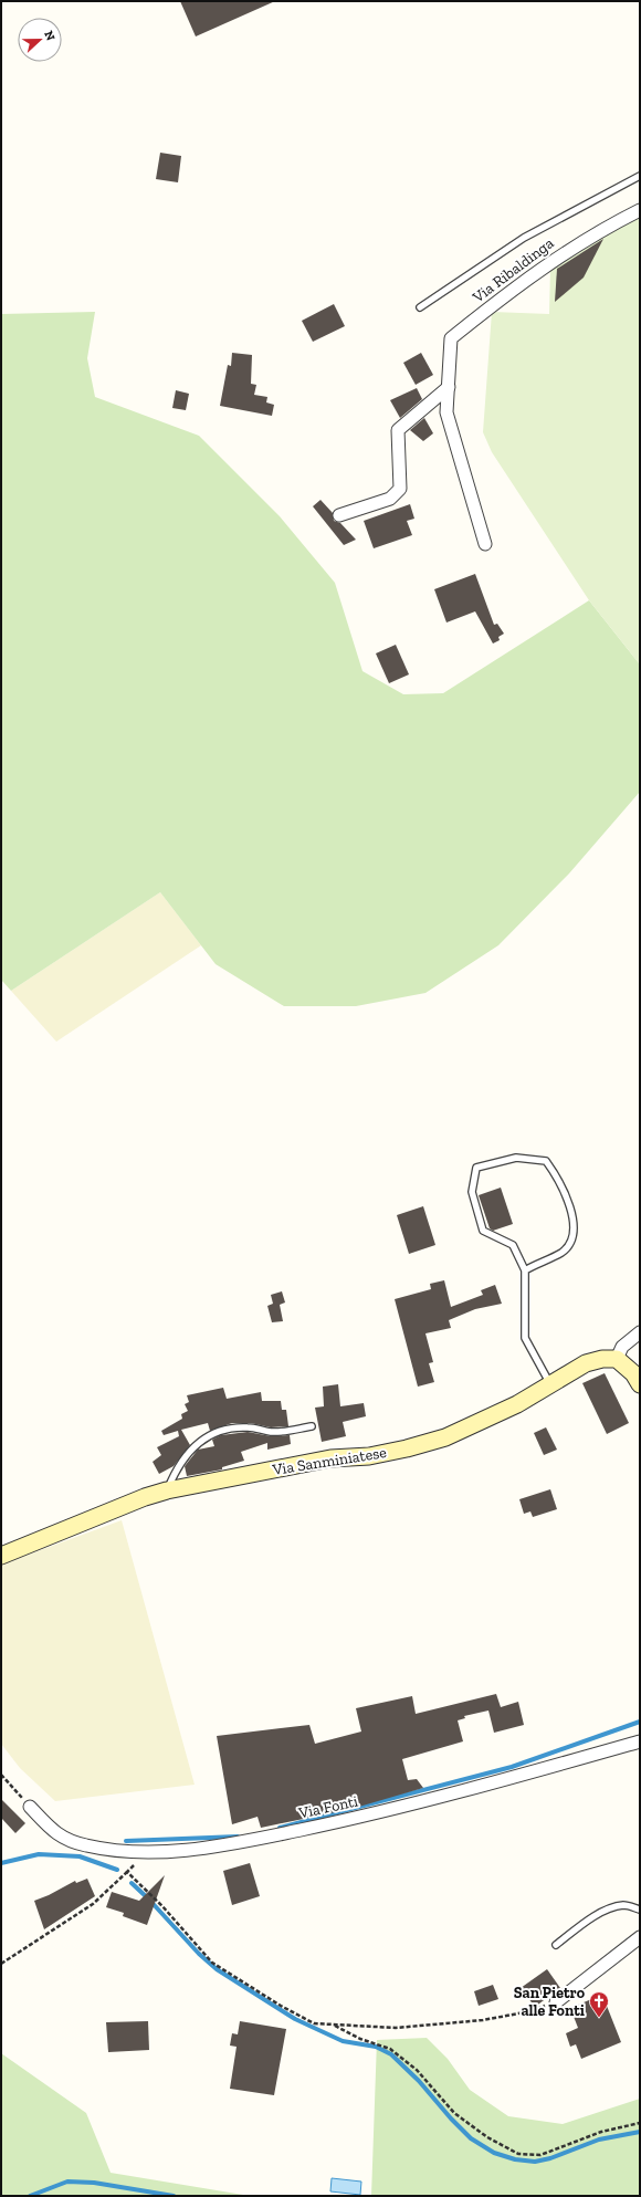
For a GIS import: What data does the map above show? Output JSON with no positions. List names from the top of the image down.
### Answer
{
  "streets": {
    "main road": ["Via Sanminiatese"],
    "street": ["Via Ribaldinga", "Via Fonti"]
  },
  "places": {
    "church": ["San Pietro alle Fonti"]
  },
  "north": "right"
}
